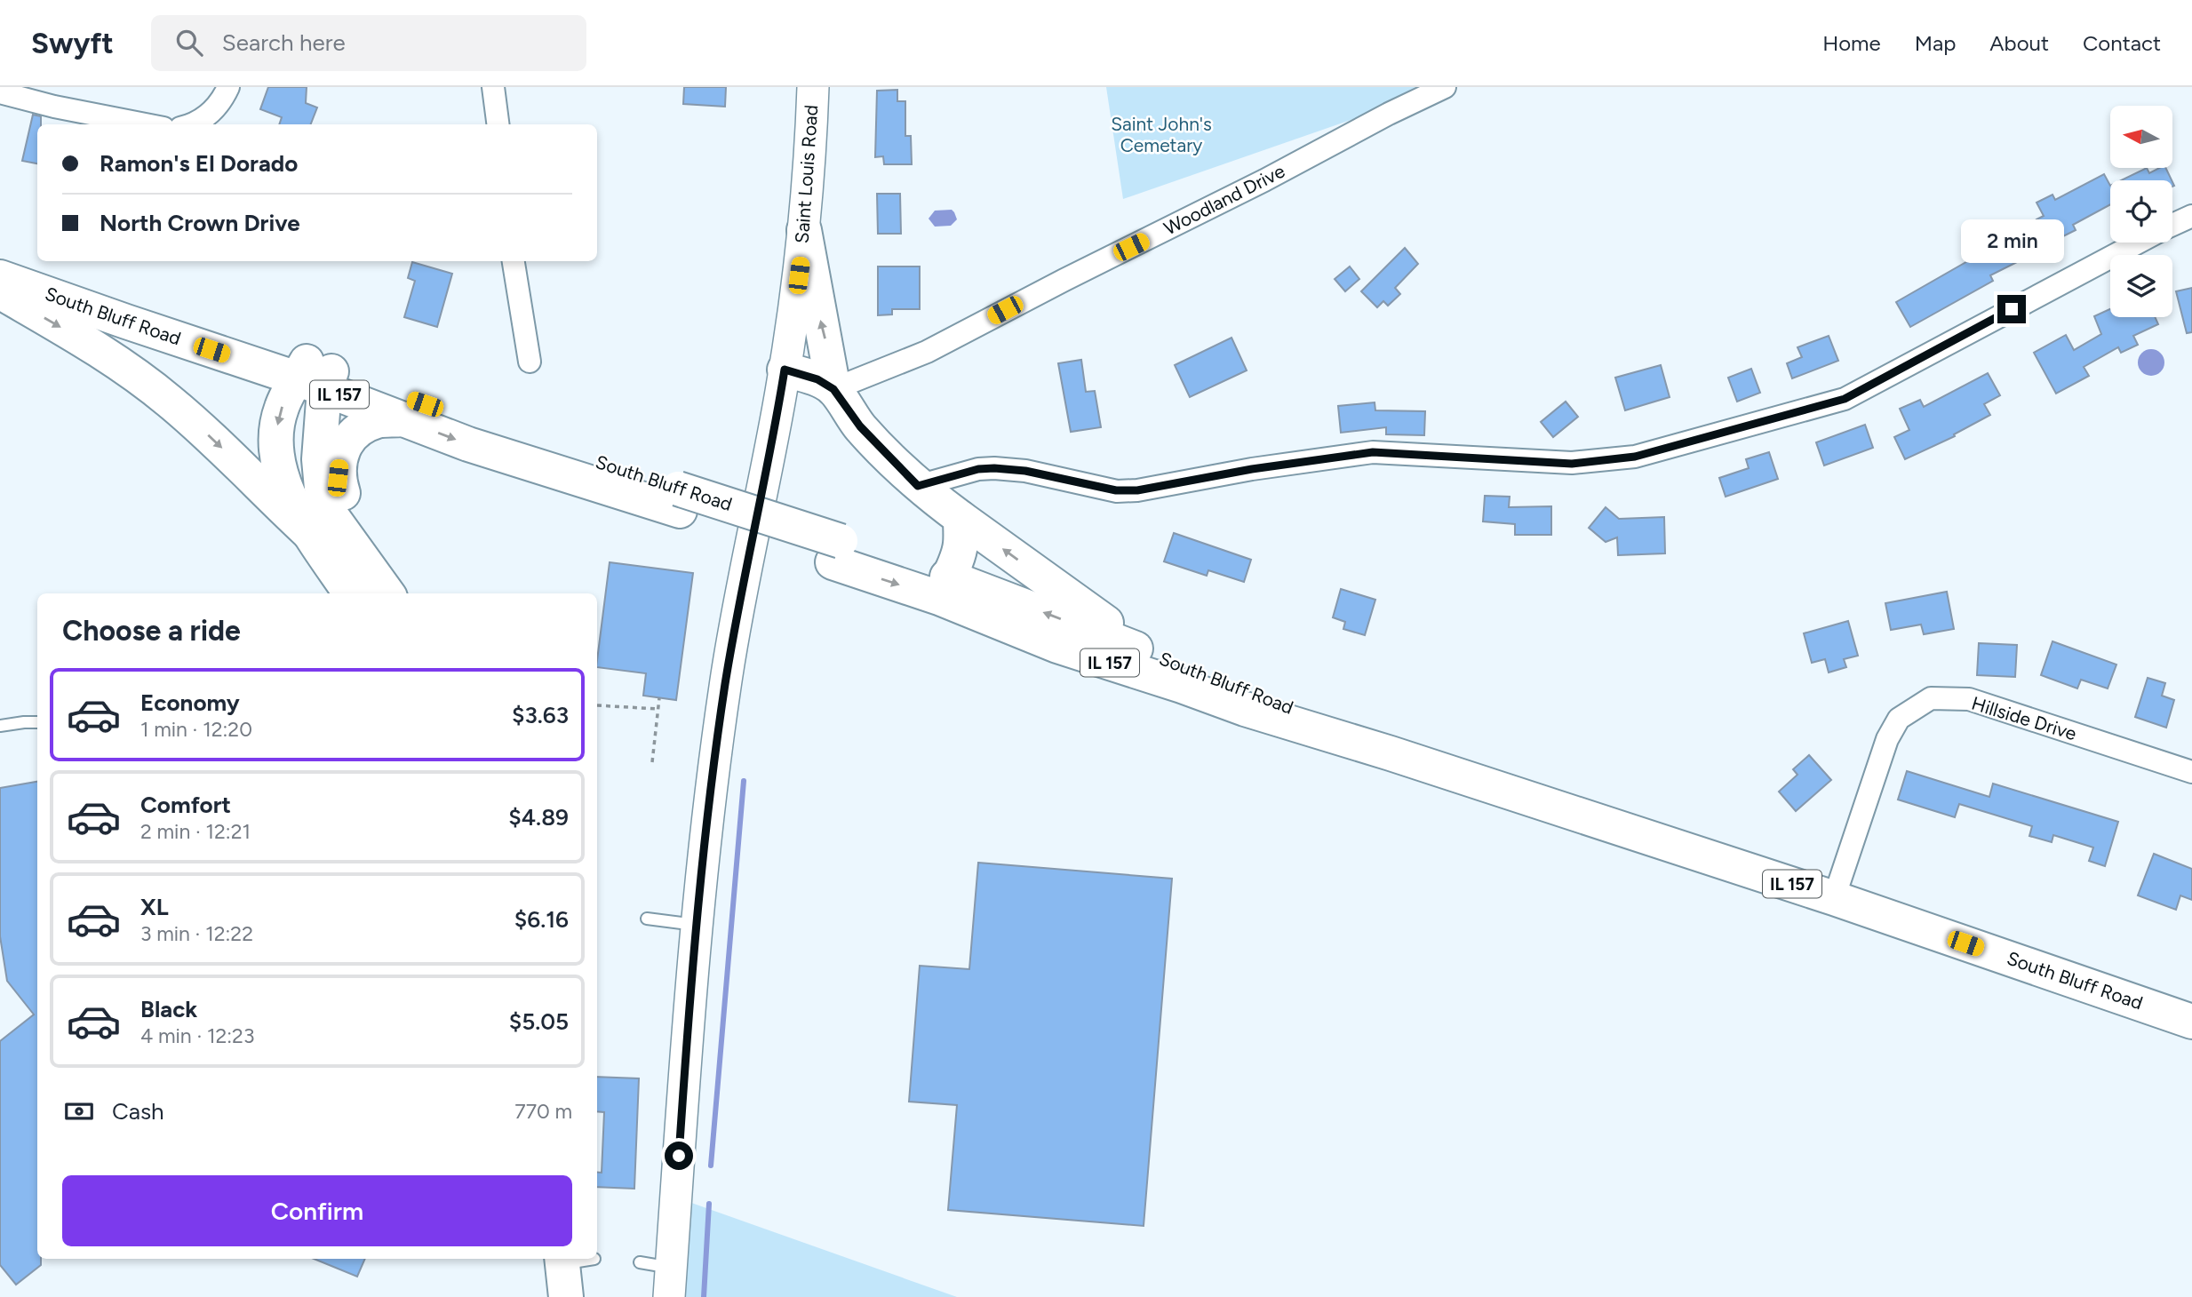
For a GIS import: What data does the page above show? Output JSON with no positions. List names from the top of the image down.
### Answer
{
  "streets": {
    "main road": ["South Bluff Road", "IL 157"],
    "street": ["Saint Louis Road", "Woodland Drive", "Hillside Drive"]
  },
  "crossings": [
    ["South Bluff Road", "Hillside Drive"]
  ],
  "parks": ["Saint John's Cemetary"],
  "north": "left",
  "page": {
    "header": "Swyft",
    "search": "Search here",
    "nav": [
      "Home",
      "Map",
      "About",
      "Contact"
    ],
    "banner": ["Ramon's El Dorado", "North Crown Drive"],
    "bubble": "2 min",
    "heading": "Choose a ride",
    "list": [
      {
        "name": "Economy",
        "note": "1 min · 12:20",
        "value": "$3.63"
      },
      {
        "name": "Comfort",
        "note": "2 min · 12:21",
        "value": "$4.89"
      },
      {
        "name": "XL",
        "note": "3 min · 12:22",
        "value": "$6.16"
      },
      {
        "name": "Black",
        "note": "4 min · 12:23",
        "value": "$5.05"
      }
    ],
    "pay": ["Cash", "770 m"],
    "buttons": "Confirm"
  }
}
